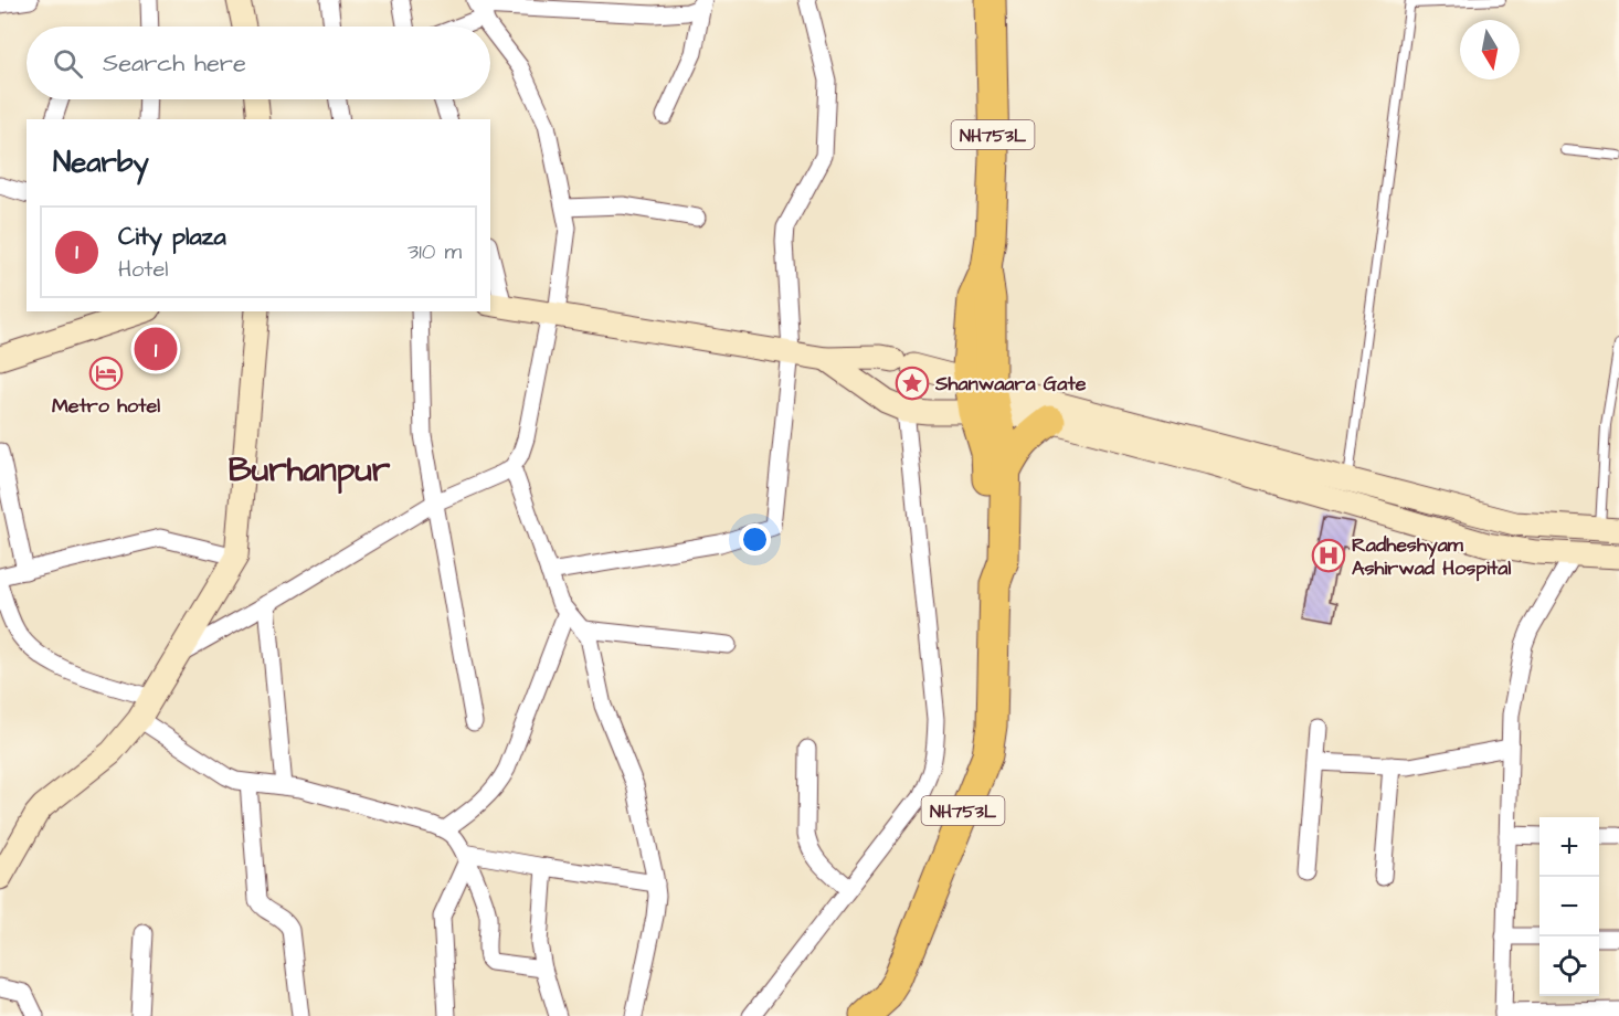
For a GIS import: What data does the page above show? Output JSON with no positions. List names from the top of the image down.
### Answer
{
  "streets": {
    "highway": ["NH753L"]
  },
  "districts": ["Burhanpur"],
  "places": {
    "hotel": ["Metro hotel"],
    "place": ["Shanwaara Gate"],
    "hospital": ["Radheshyam Ashirwad Hospital"]
  },
  "north": "bottom",
  "page": {
    "search": "Search here",
    "heading": "Nearby",
    "list": [
      {
        "mark": "1",
        "name": "City plaza",
        "note": "Hotel",
        "value": "310 m"
      }
    ],
    "pins": "1",
    "map_buttons": ["+", "−"]
  }
}
